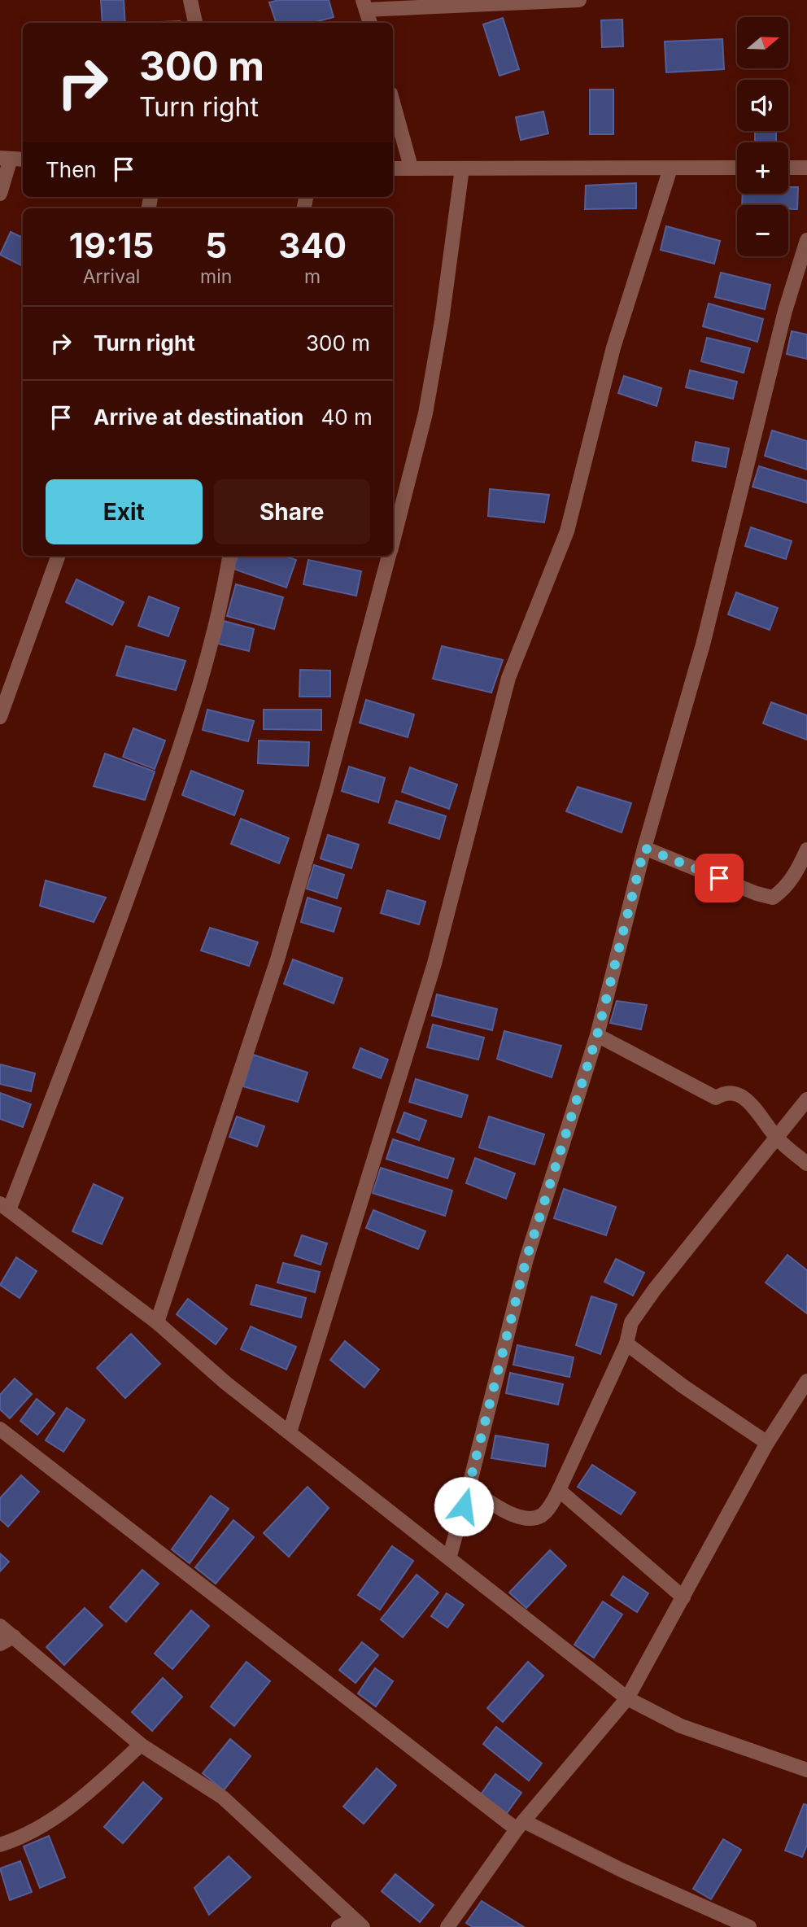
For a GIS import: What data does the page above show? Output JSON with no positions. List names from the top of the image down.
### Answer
{
  "north": "right",
  "page": {
    "map_buttons": ["+", "−"],
    "turn": ["300 m", "Turn right"],
    "then": "Then",
    "eta": [
      "19:15",
      "Arrival",
      "5",
      "min",
      "340",
      "m"
    ],
    "list": [
      {
        "name": "Turn right",
        "value": "300 m"
      },
      {
        "name": "Arrive at destination",
        "value": "40 m"
      }
    ],
    "buttons": ["Exit", "Share"]
  }
}
